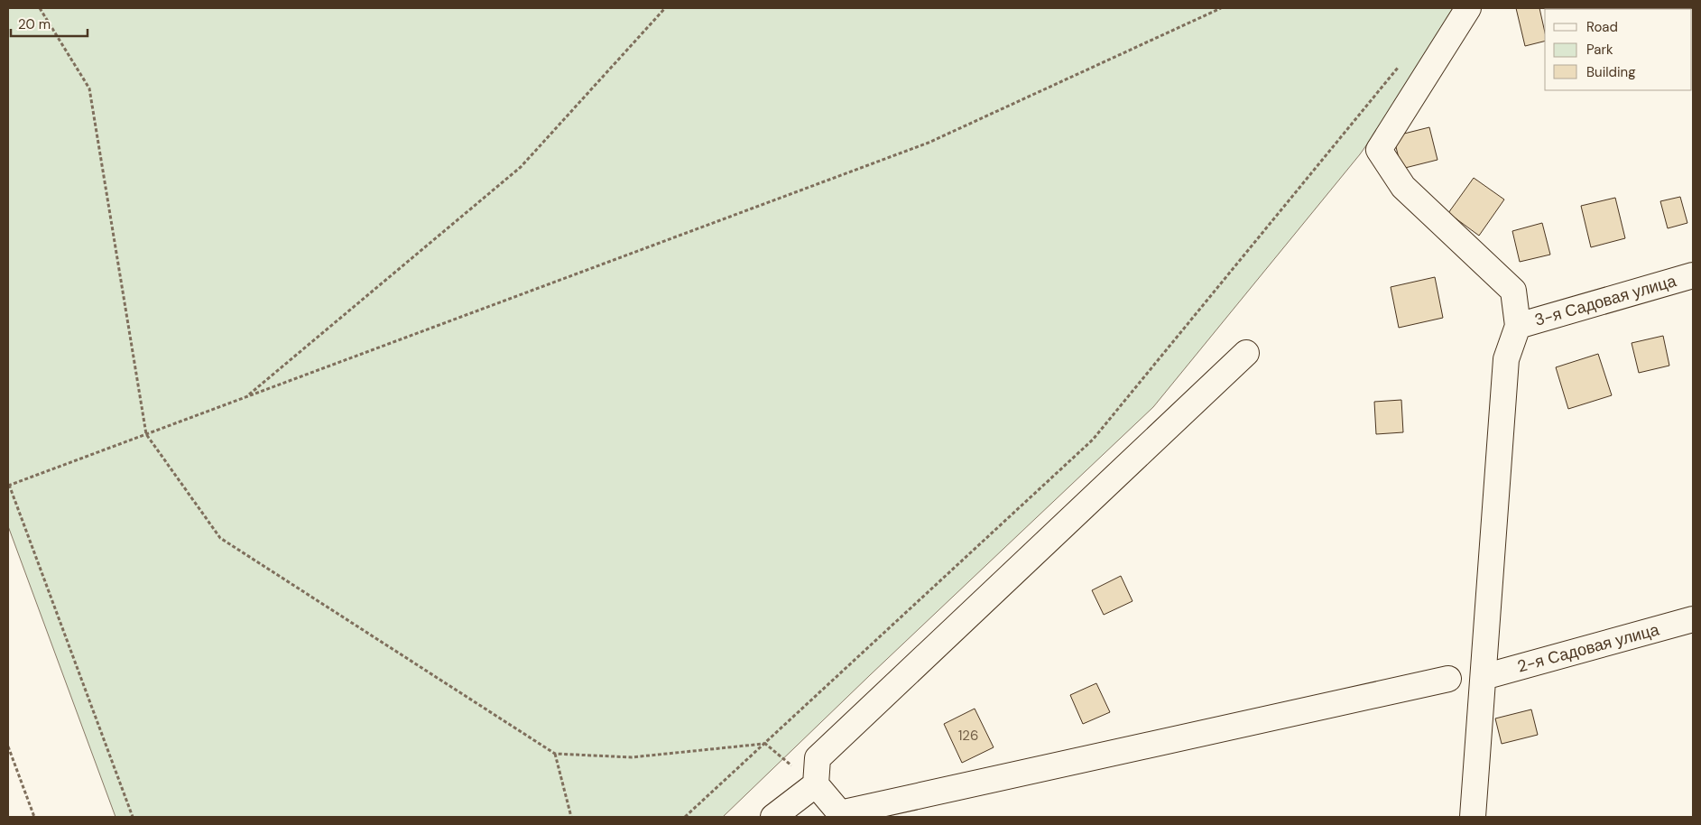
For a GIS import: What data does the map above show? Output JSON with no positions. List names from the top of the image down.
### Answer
{
  "streets": {
    "lane": ["3-я Садовая улица", "2-я Садовая улица"]
  },
  "house_numbers": ["126"],
  "legend": ["Road", "Park", "Building"],
  "scale_bar": "20 m"
}
